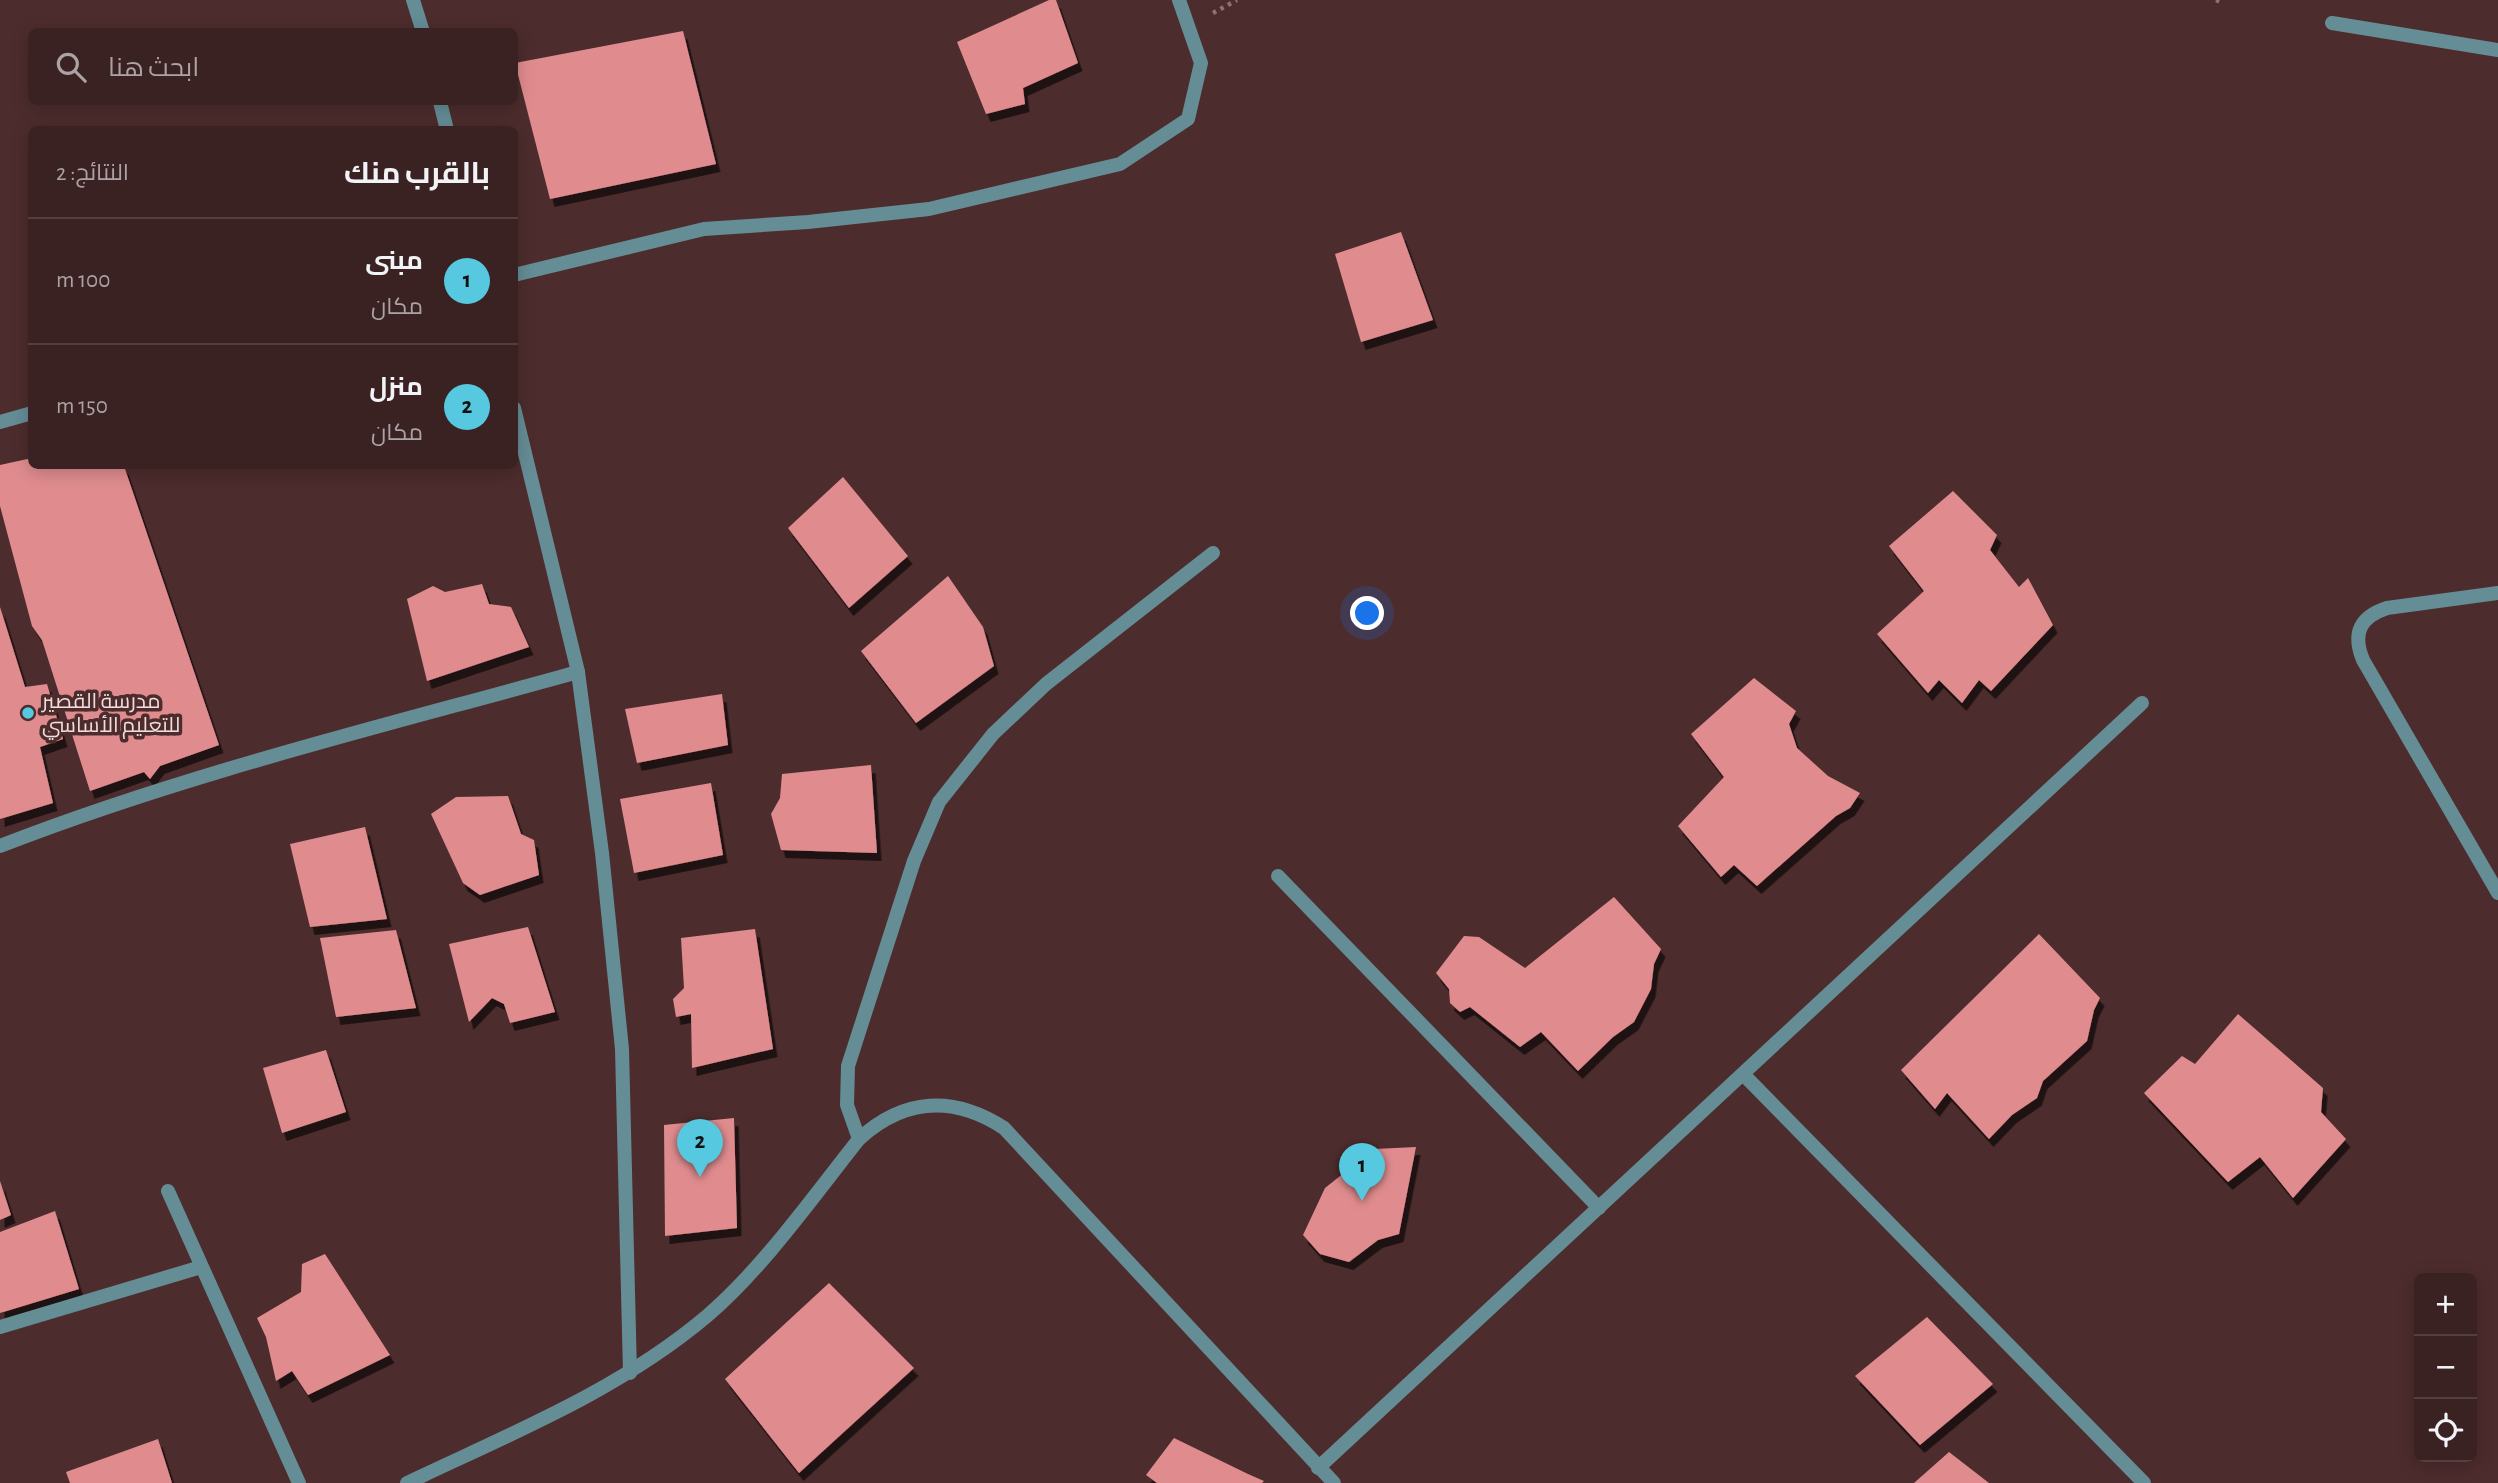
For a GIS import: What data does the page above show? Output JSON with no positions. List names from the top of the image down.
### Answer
{
  "places": ["مدرسة القصير للتعليم الأساسي"],
  "page": {
    "search": "ابحث هنا",
    "heading": ["بالقرب منك", "النتائج: 2"],
    "list": [
      {
        "mark": "1",
        "name": "مبنى",
        "note": "مكان",
        "value": "100 m"
      },
      {
        "mark": "2",
        "name": "منزل",
        "note": "مكان",
        "value": "150 m"
      }
    ],
    "pins": ["2", "1"],
    "map_buttons": ["+", "−"]
  }
}
